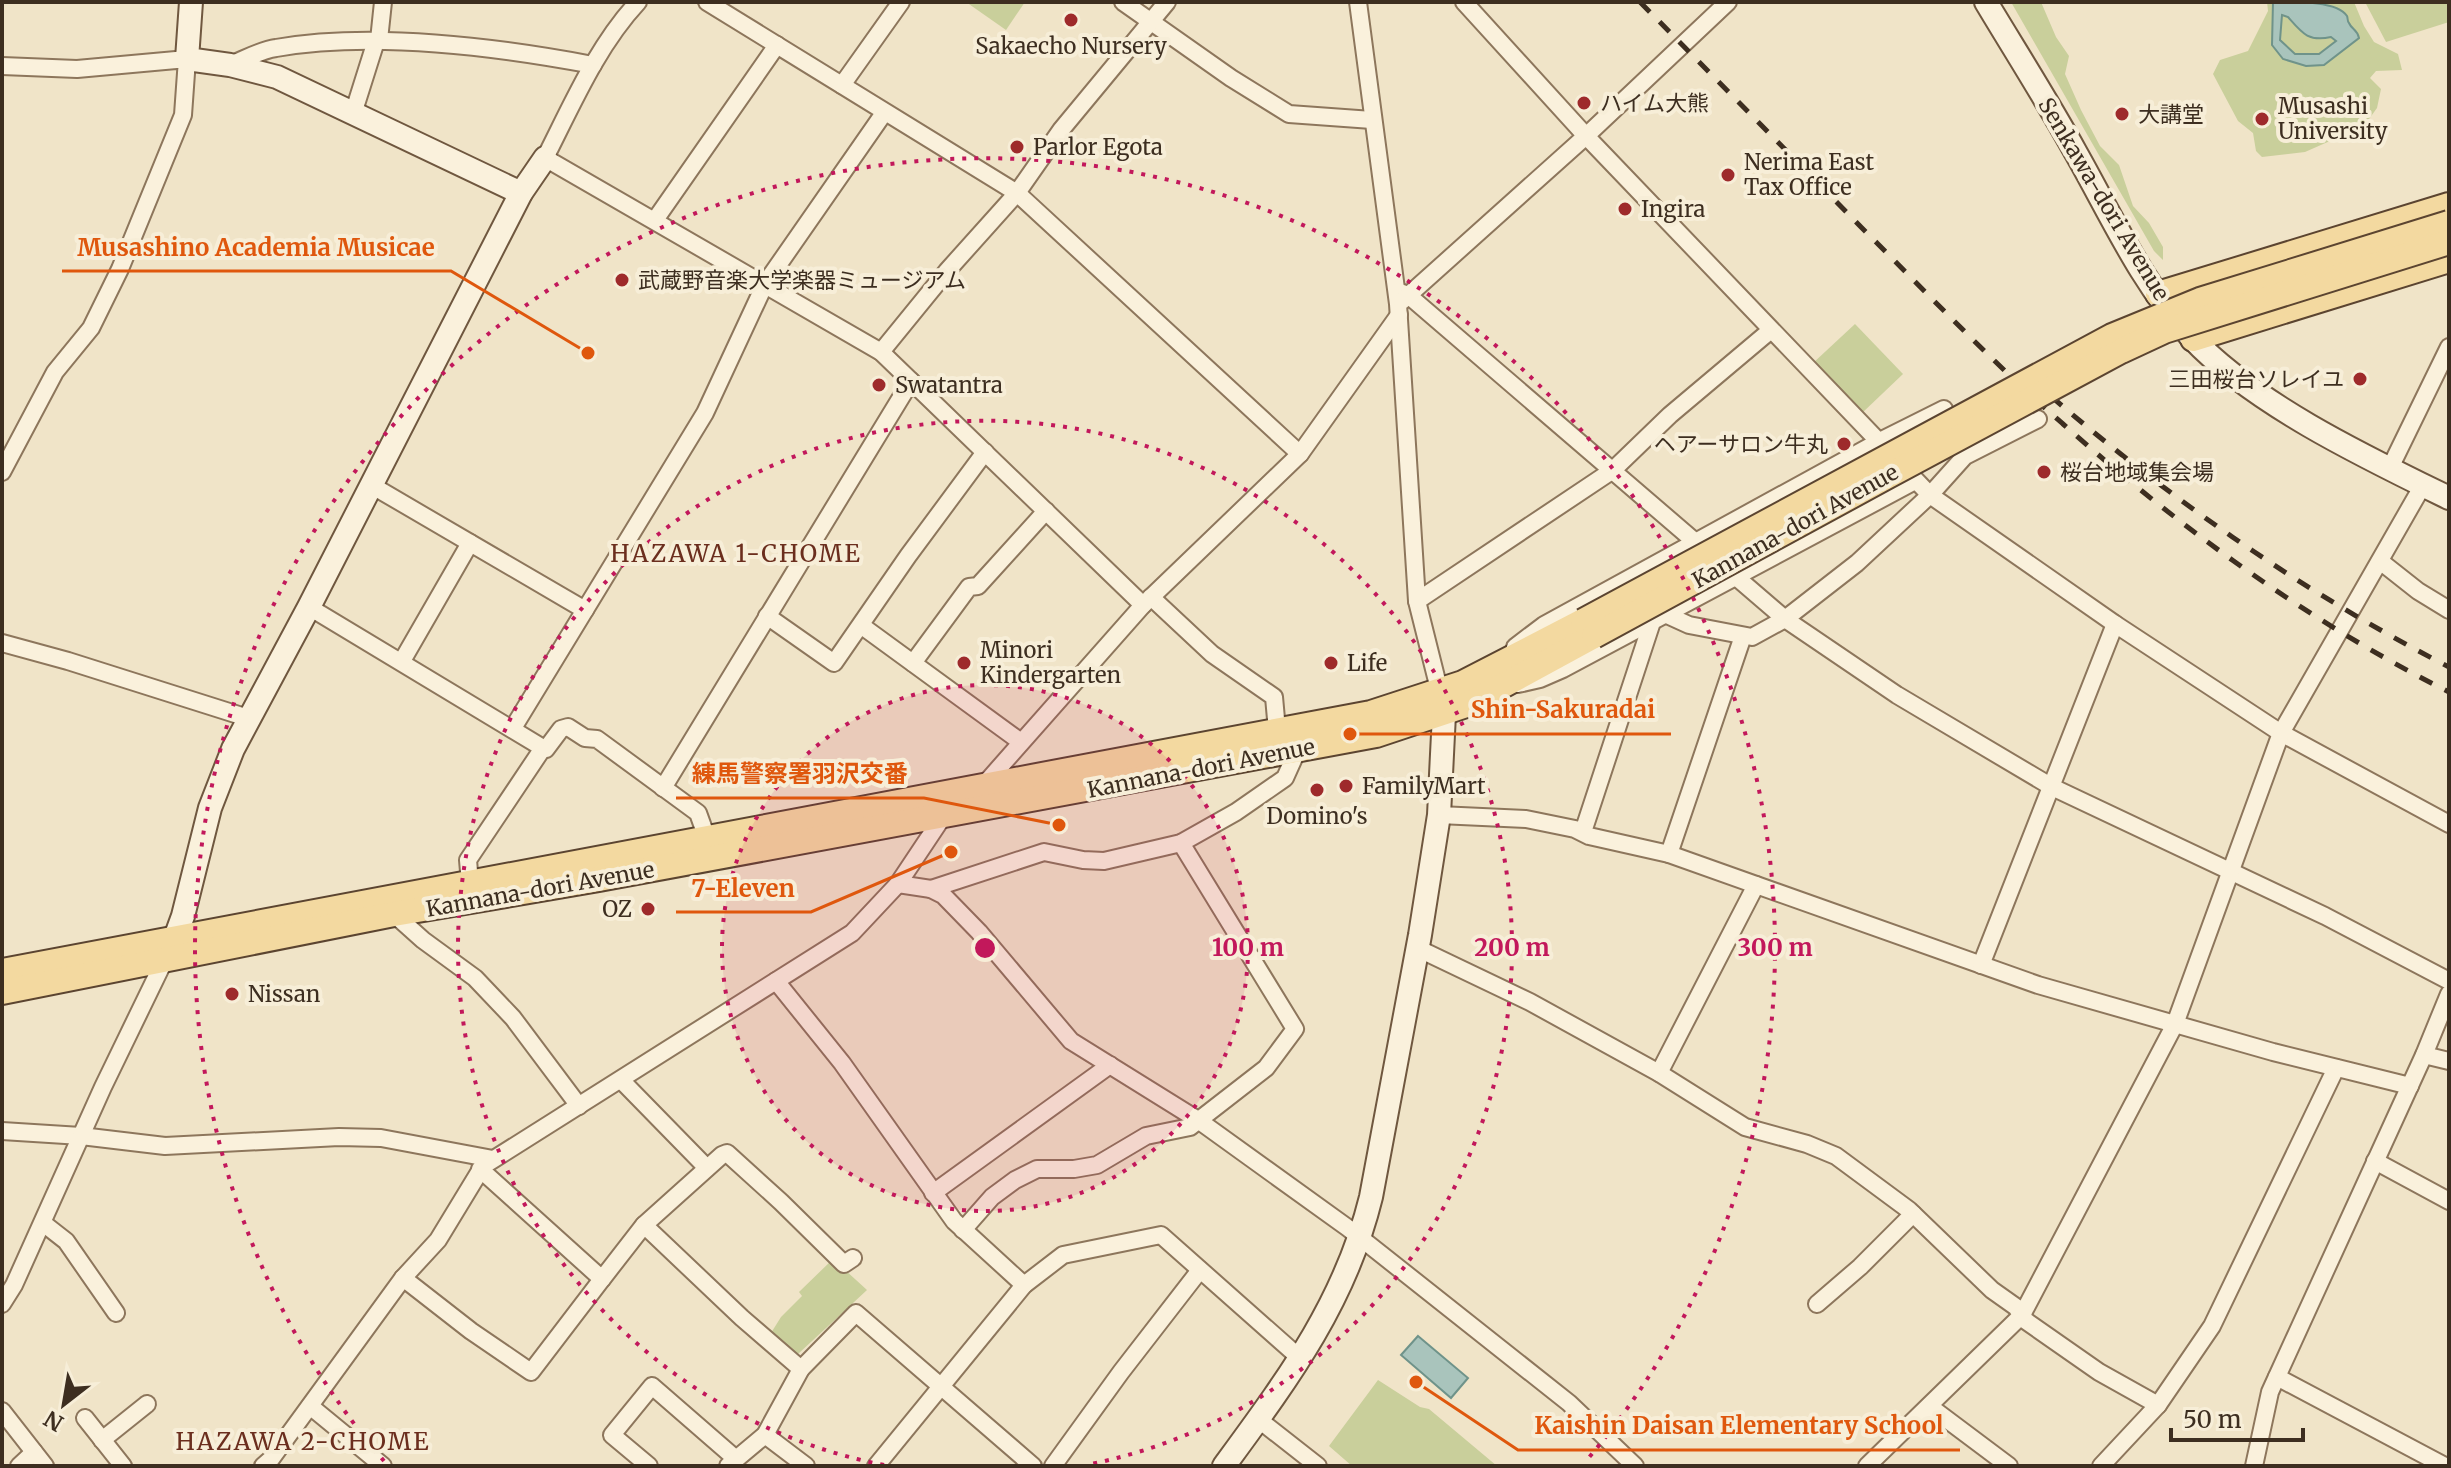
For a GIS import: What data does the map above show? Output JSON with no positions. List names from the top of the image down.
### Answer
{
  "streets": {
    "main road": ["Kannana-dori Avenue"],
    "street": ["Senkawa-dori Avenue"]
  },
  "districts": ["HAZAWA 1-CHOME", "HAZAWA 2-CHOME"],
  "places": [
    "Sakaecho Nursery",
    "ハイム大熊",
    "大講堂",
    "Musashi University",
    "Parlor Egota",
    "Nerima East Tax Office",
    "Ingira",
    "武蔵野音楽大学楽器ミュージアム",
    "Musashino Academia Musicae",
    "三田桜台ソレイユ",
    "Swatantra",
    "ヘアーサロン牛丸",
    "桜台地域集会場",
    "Minori Kindergarten",
    "Life",
    "Shin-Sakuradai",
    "FamilyMart",
    "Domino's",
    "練馬警察署羽沢交番",
    "7-Eleven",
    "OZ",
    "Nissan",
    "Kaishin Daisan Elementary School"
  ],
  "scale_bar": "50 m",
  "north": "bottom left",
  "rings": ["100 m", "200 m", "300 m"]
}
